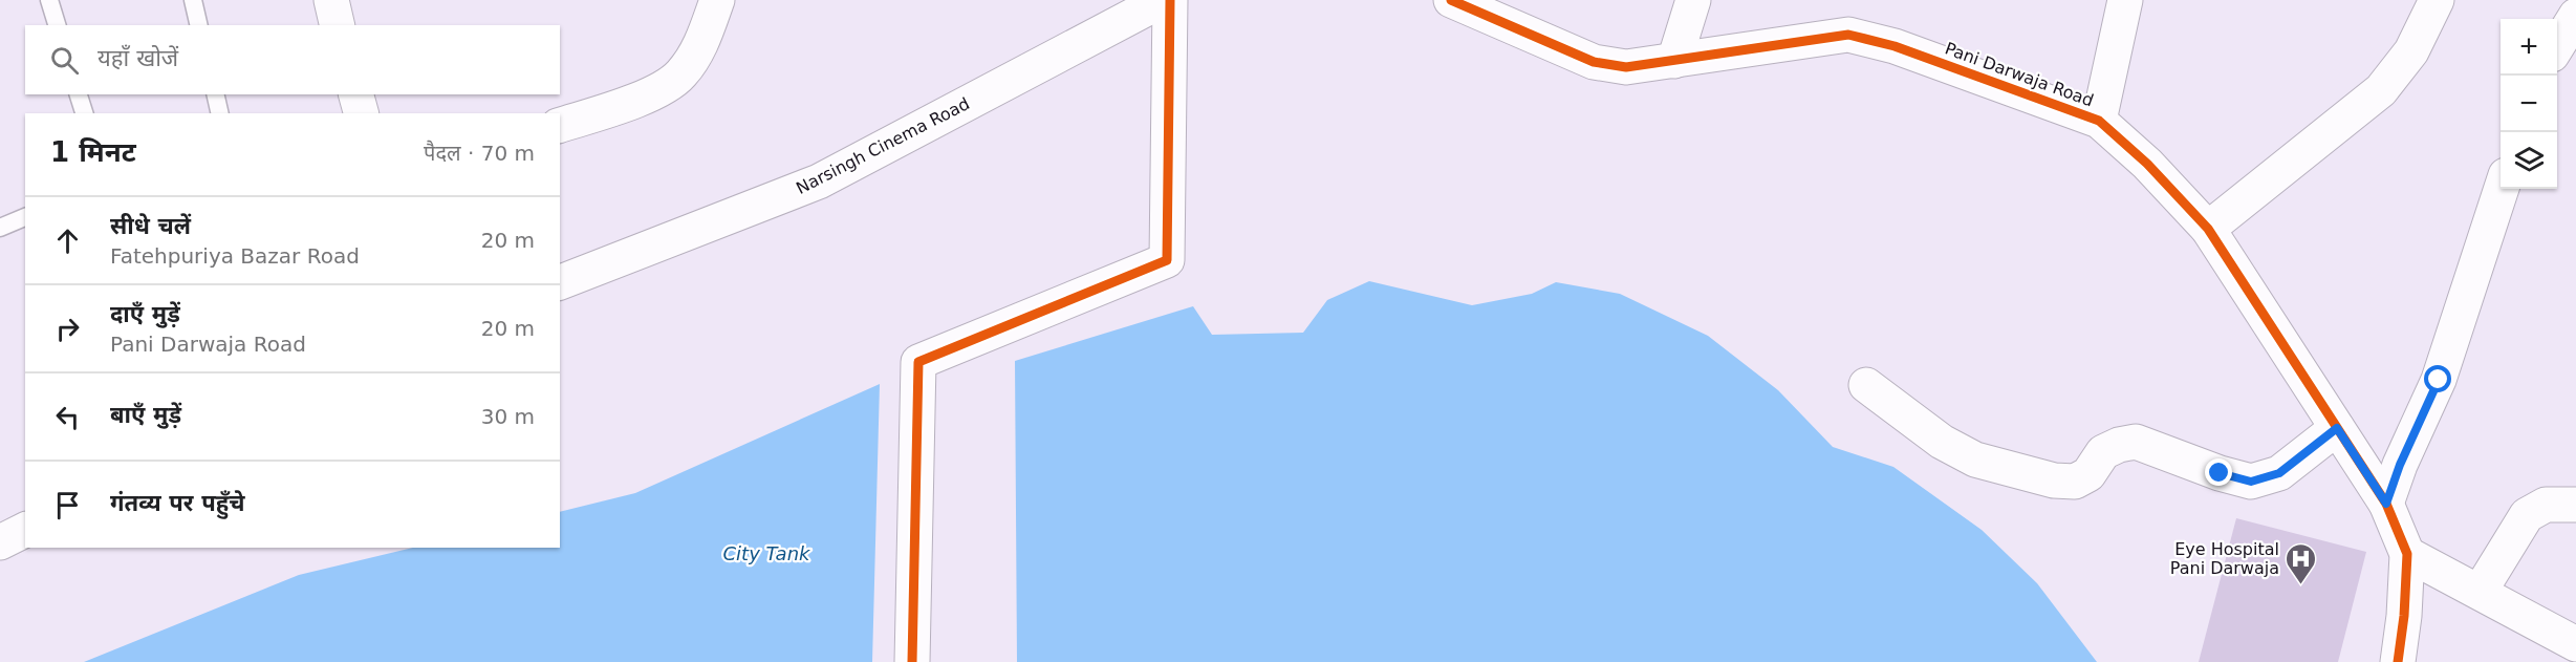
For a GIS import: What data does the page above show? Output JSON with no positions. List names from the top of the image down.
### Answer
{
  "streets": {
    "street": ["Pani Darwaja Road", "Narsingh Cinema Road"]
  },
  "water": ["City Tank"],
  "places": {
    "hospital": ["Eye Hospital Pani Darwaja"]
  },
  "page": {
    "map_buttons": ["+", "−"],
    "search": "यहाँ खोजें",
    "heading": ["1 मिनट", "पैदल · 70 m"],
    "list": [
      ["सीधे चलें", "Fatehpuriya Bazar Road", "20 m"],
      ["दाएँ मुड़ें", "Pani Darwaja Road", "20 m"],
      ["बाएँ मुड़ें", "30 m"],
      "गंतव्य पर पहुँचे"
    ]
  }
}
